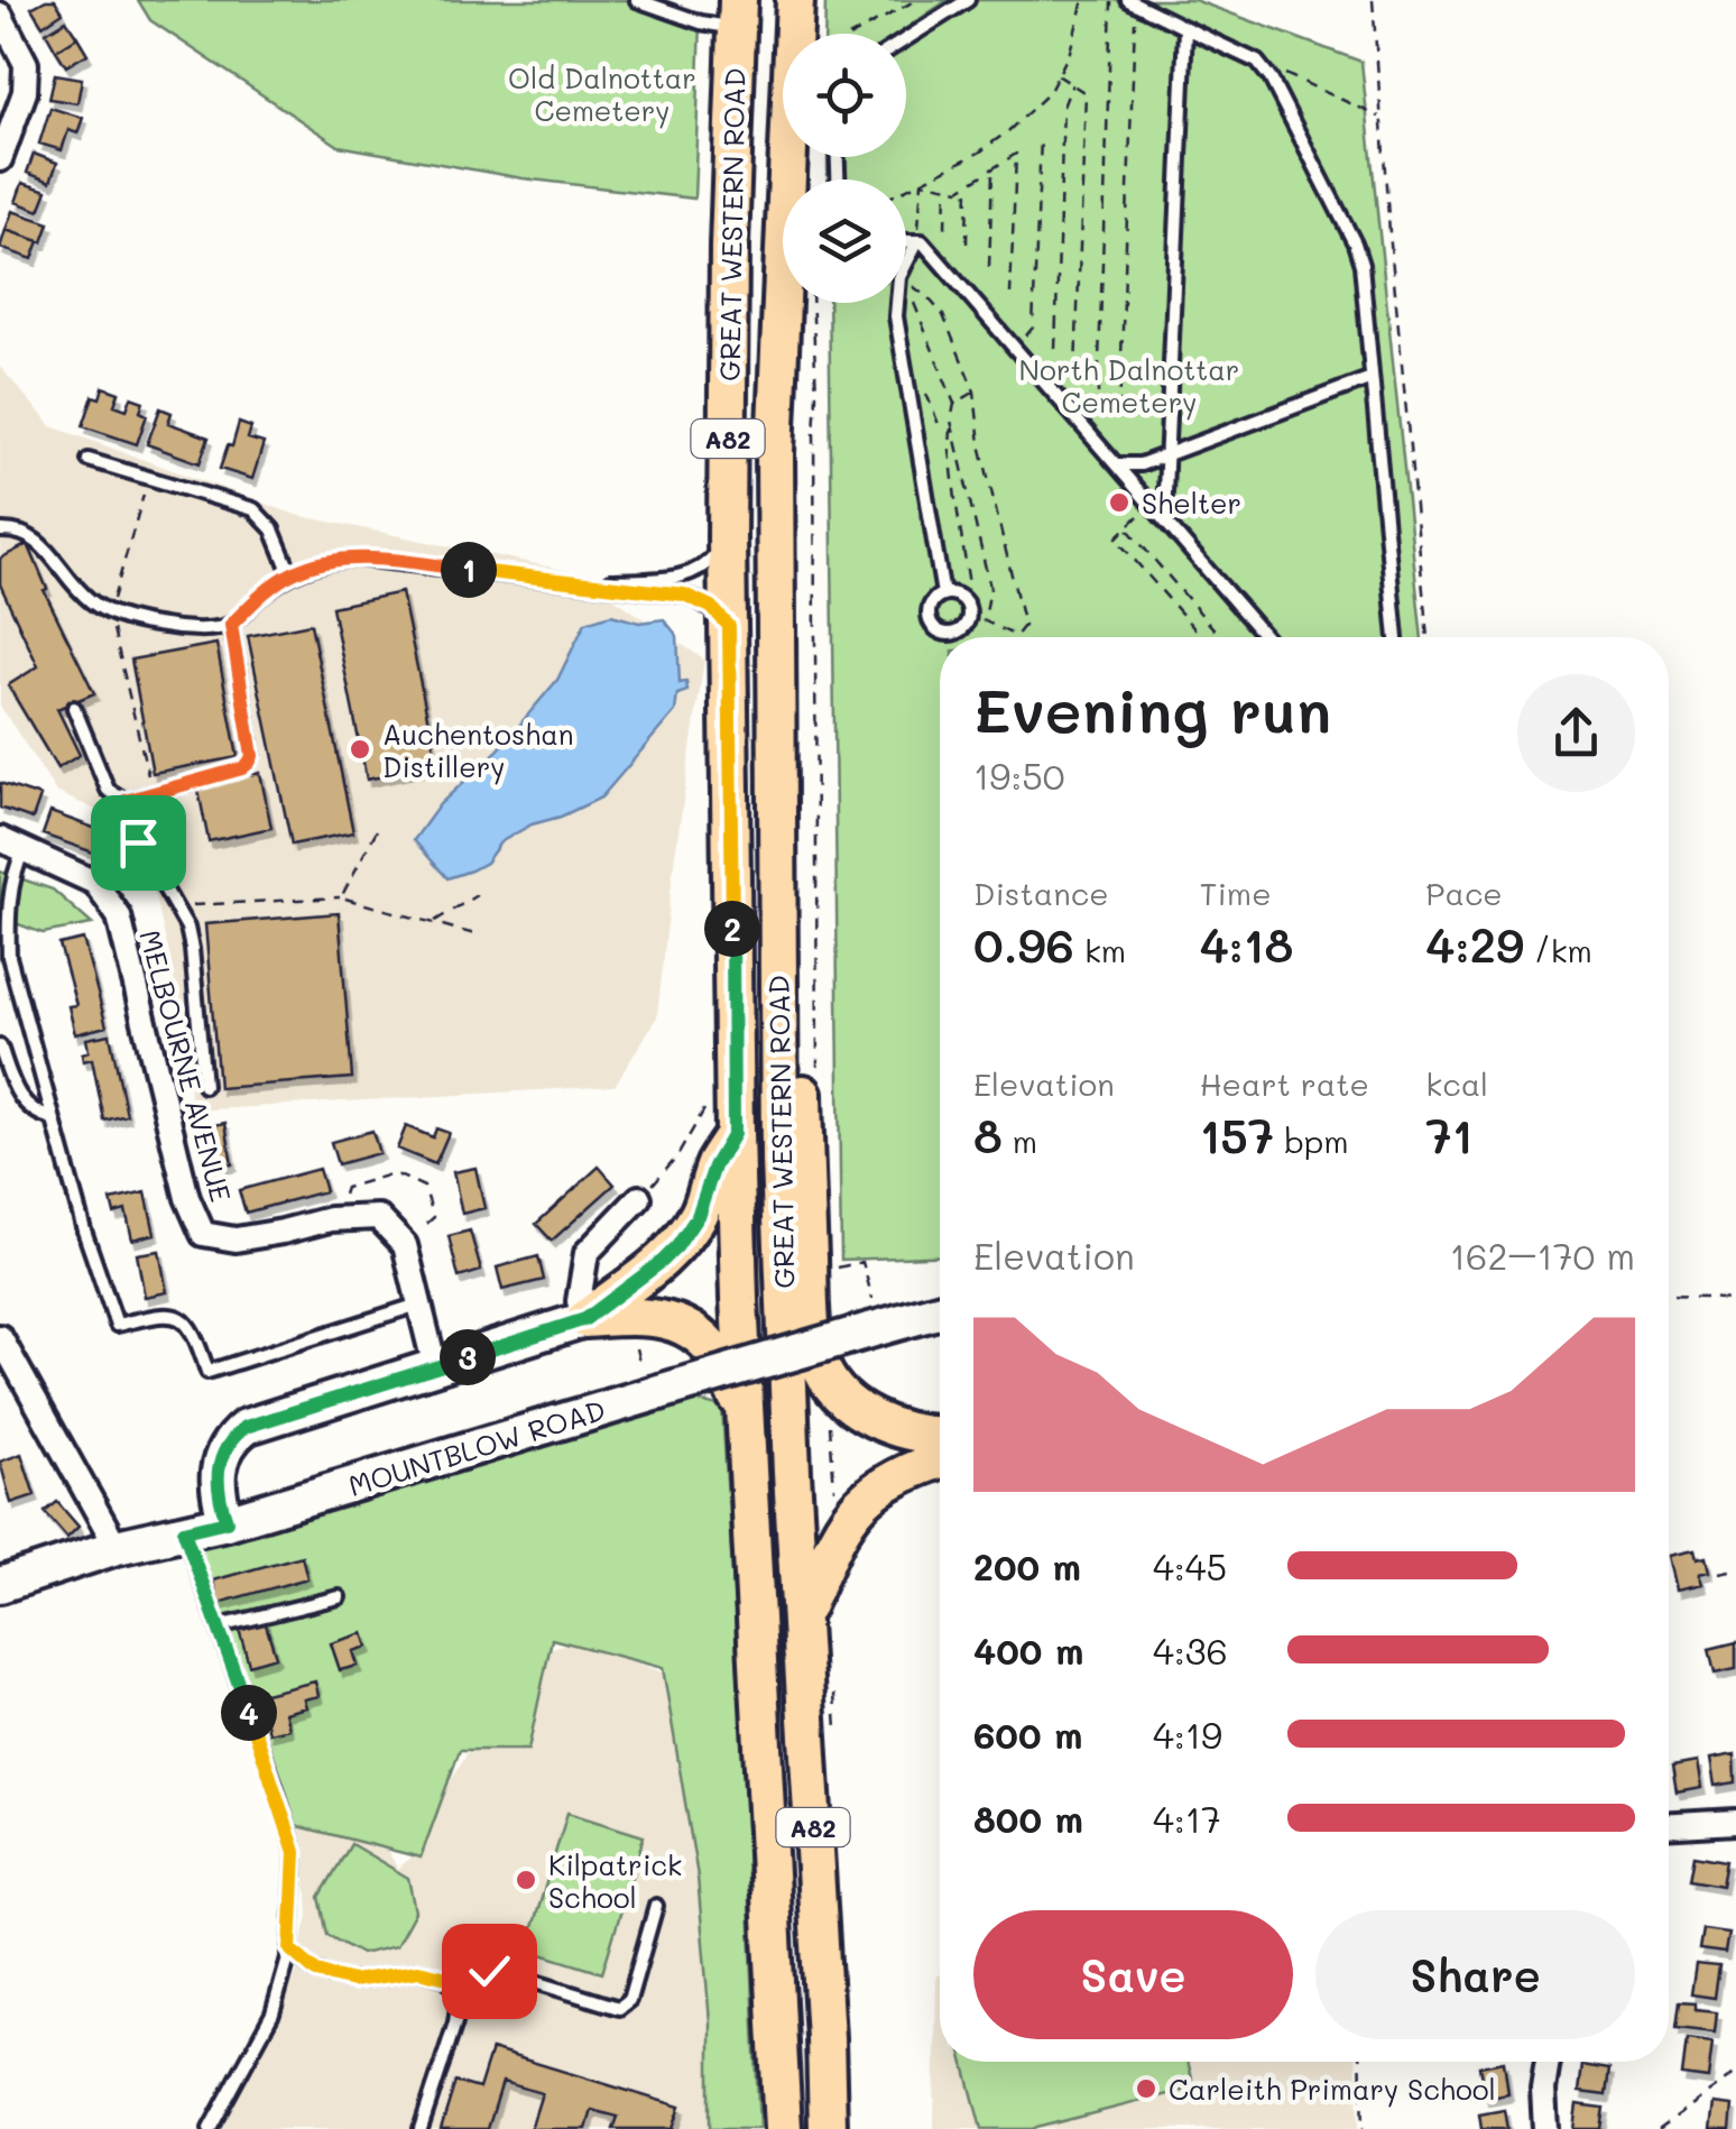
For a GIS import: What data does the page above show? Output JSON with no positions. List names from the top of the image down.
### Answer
{
  "streets": {
    "main road": ["GREAT WESTERN ROAD", "A82"],
    "street": ["MELBOURNE AVENUE", "MOUNTBLOW ROAD"]
  },
  "crossings": [
    ["GREAT WESTERN ROAD", "A82"]
  ],
  "parks": ["Old Dalnottar Cemetery", "North Dalnottar Cemetery"],
  "places": [
    "Shelter",
    "Auchentoshan Distillery",
    "Kilpatrick School",
    "Carleith Primary School"
  ],
  "page": {
    "pins": [
      "1",
      "2",
      "3",
      "4"
    ],
    "heading": ["Evening run", "19:50"],
    "stats": [
      ["Distance", "0.96 km"],
      ["Time", "4:18"],
      ["Pace", "4:29 /km"],
      ["Elevation", "8 m"],
      ["Heart rate", "157 bpm"],
      ["kcal", "71"]
    ],
    "chart": ["Elevation", "162–170 m"],
    "list": [
      {
        "name": "200 m",
        "note": "4:45"
      },
      {
        "name": "400 m",
        "note": "4:36"
      },
      {
        "name": "600 m",
        "note": "4:19"
      },
      {
        "name": "800 m",
        "note": "4:17"
      }
    ],
    "buttons": ["Save", "Share"]
  }
}
